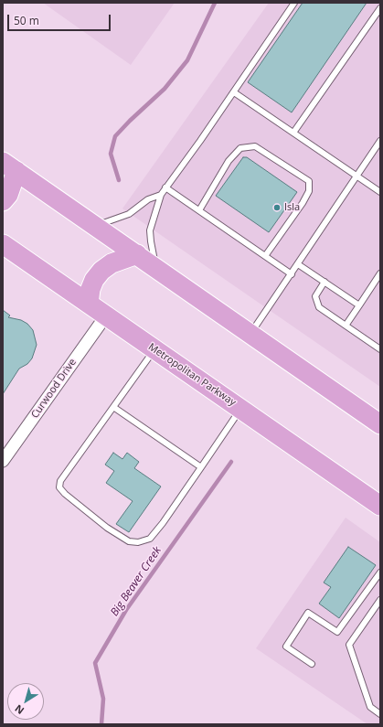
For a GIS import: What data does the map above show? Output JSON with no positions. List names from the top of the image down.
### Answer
{
  "streets": {
    "main road": ["Metropolitan Parkway"],
    "street": ["Curwood Drive"]
  },
  "crossings": [
    ["Metropolitan Parkway", "Curwood Drive"]
  ],
  "water": ["Big Beaver Creek"],
  "places": ["Isla"],
  "scale_bar": "50 m",
  "north": "bottom left"
}
